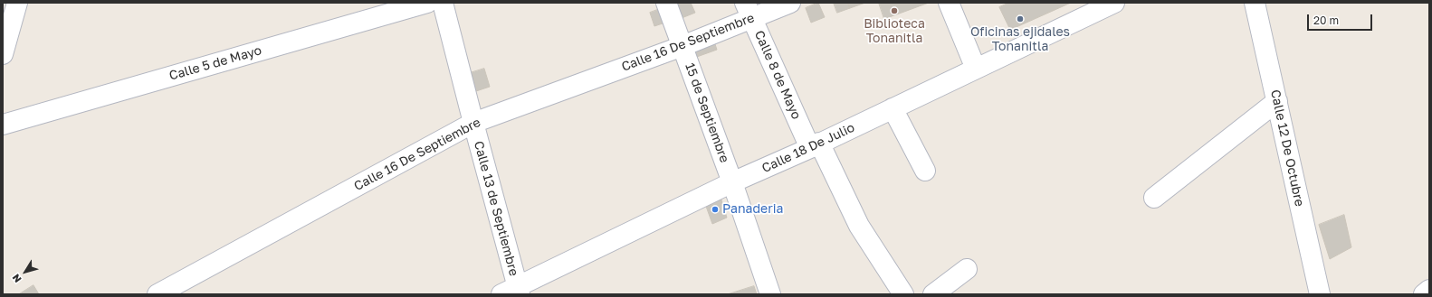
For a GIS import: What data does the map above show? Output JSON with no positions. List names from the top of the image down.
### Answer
{
  "streets": {
    "street": [
      "Calle 16 De Septiembre",
      "Calle 5 de Mayo",
      "Calle 8 de Mayo",
      "15 de Septiembre",
      "Calle 18 De Julio",
      "Calle 12 De Octubre",
      "Calle 13 de Septiembre"
    ]
  },
  "crossings": [
    ["Calle 16 De Septiembre", "Calle 8 de Mayo"],
    ["Calle 16 De Septiembre", "15 de Septiembre"],
    ["Calle 16 De Septiembre", "Calle 13 de Septiembre"],
    ["Calle 8 de Mayo", "Calle 18 De Julio"],
    ["15 de Septiembre", "Calle 18 De Julio"],
    ["Calle 18 De Julio", "Calle 13 de Septiembre"]
  ],
  "places": ["Biblioteca Tonanitla", "Oficinas ejidales Tonanitla", "Panaderia"],
  "scale_bar": "20 m",
  "north": "bottom left"
}
